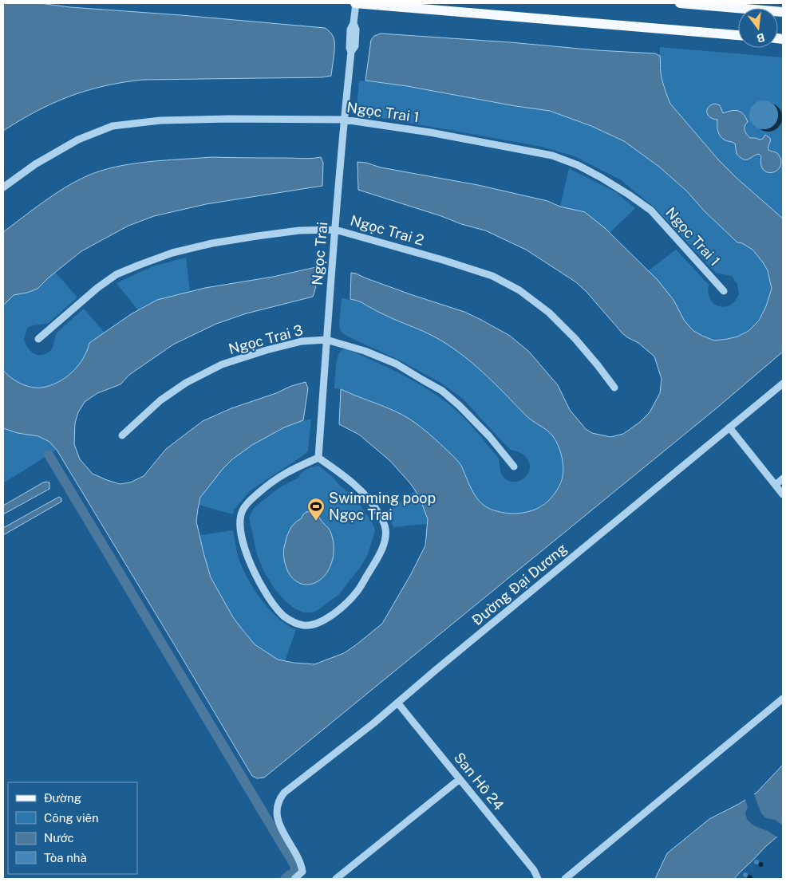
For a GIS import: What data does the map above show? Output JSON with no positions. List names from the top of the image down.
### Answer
{
  "streets": {
    "street": [
      "Ngọc Trai 1",
      "Ngọc Trai 2",
      "Ngọc Trai",
      "Ngọc Trai 3",
      "Đường Đại Dương",
      "San Hô 24"
    ]
  },
  "crossings": [
    ["Ngọc Trai 1", "Ngọc Trai"],
    ["Ngọc Trai 2", "Ngọc Trai"],
    ["Ngọc Trai", "Ngọc Trai 3"],
    ["Đường Đại Dương", "San Hô 24"]
  ],
  "places": {
    "sports": ["Swimming poop Ngọc Trai"]
  },
  "legend": [
    "Đường",
    "Công viên",
    "Nước",
    "Tòa nhà"
  ],
  "north": "bottom"
}
